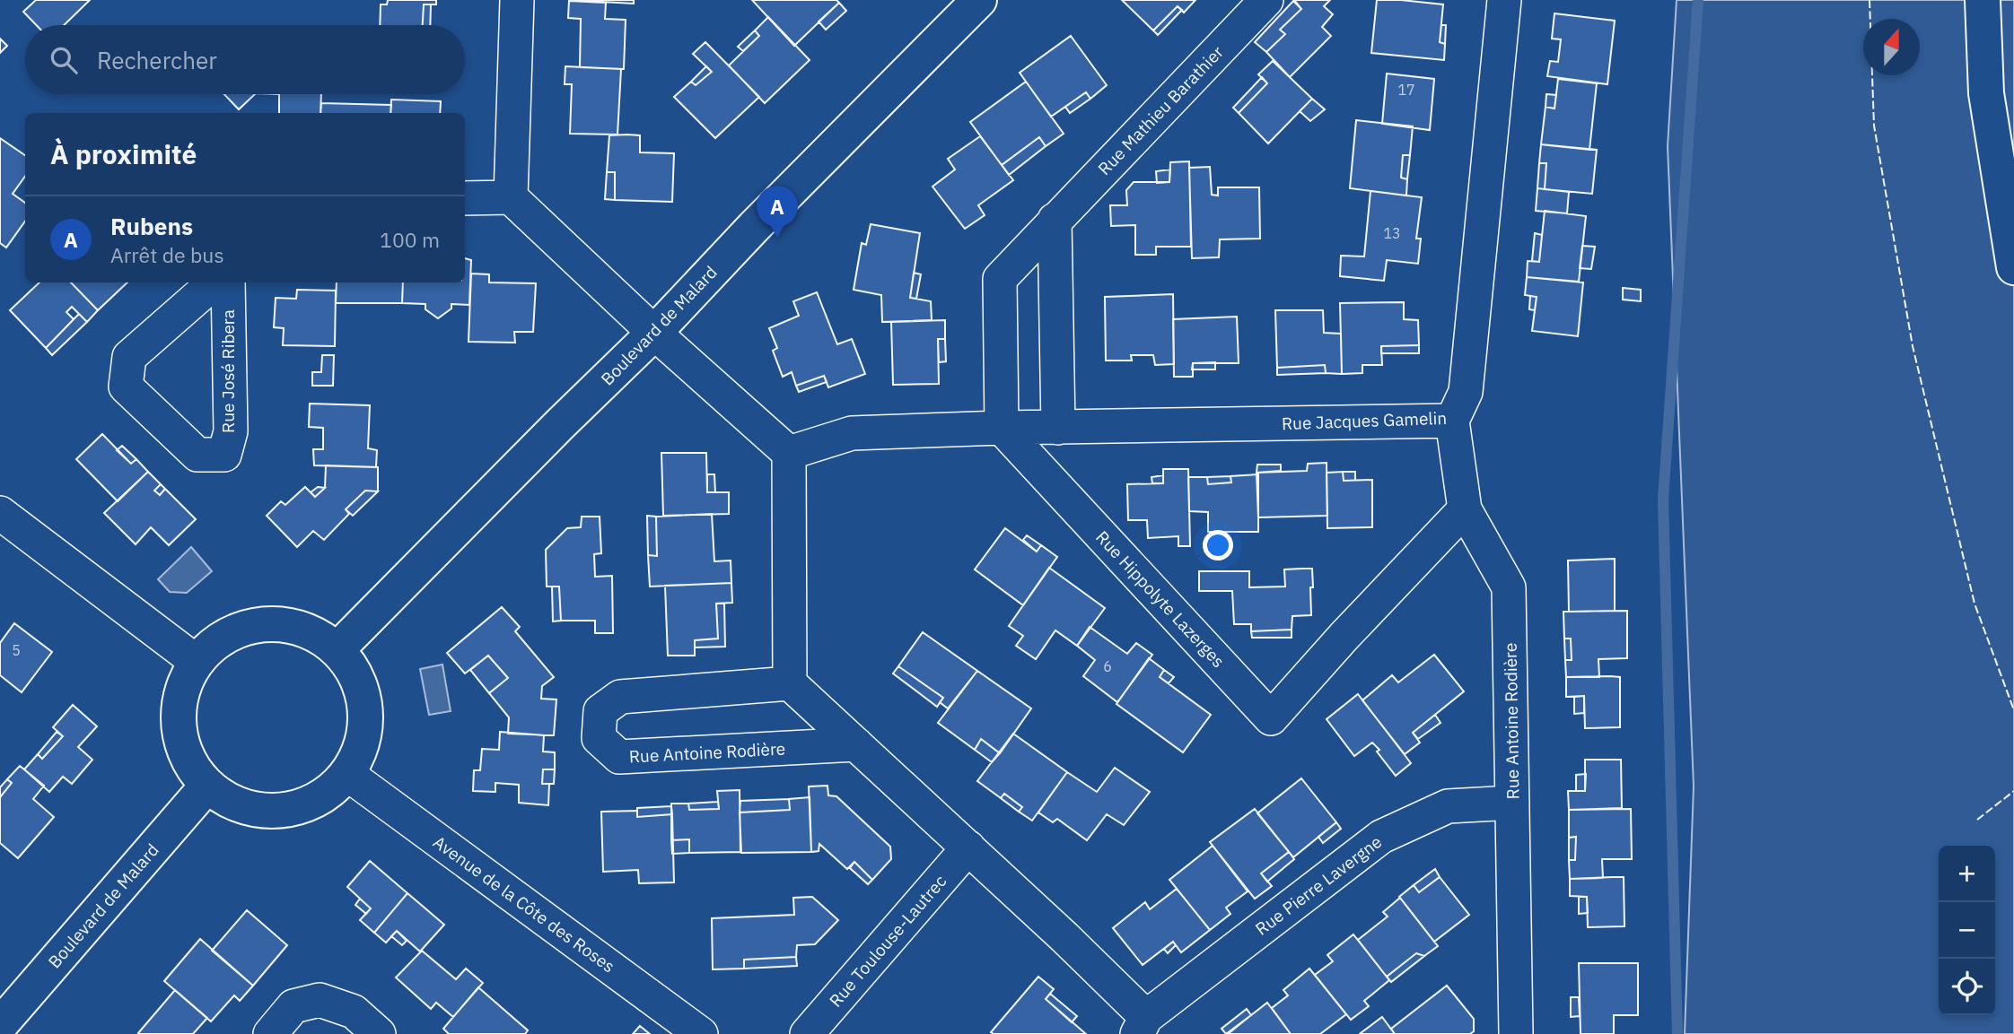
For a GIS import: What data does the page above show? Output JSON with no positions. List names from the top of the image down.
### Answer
{
  "streets": {
    "street": [
      "Rue Mathieu Barathier",
      "Boulevard de Malard",
      "Rue José Ribera",
      "Rue Jacques Gamelin",
      "Rue Hippolyte Lazerges",
      "Rue Antoine Rodière",
      "Rue Pierre Lavergne",
      "Avenue de la Côte des Roses",
      "Rue Toulouse-Lautrec"
    ]
  },
  "crossings": [
    ["Rue Mathieu Barathier", "Rue Jacques Gamelin"],
    ["Rue Mathieu Barathier", "Rue Hippolyte Lazerges"],
    ["Boulevard de Malard", "Avenue de la Côte des Roses"],
    ["Rue Jacques Gamelin", "Rue Hippolyte Lazerges"],
    ["Rue Jacques Gamelin", "Rue Antoine Rodière"],
    ["Rue Hippolyte Lazerges", "Rue Antoine Rodière"],
    ["Rue Antoine Rodière", "Rue Pierre Lavergne"]
  ],
  "house_numbers": [
    "17",
    "13",
    "5",
    "6"
  ],
  "north": "top",
  "page": {
    "search": "Rechercher",
    "heading": "À proximité",
    "pins": "A",
    "list": [
      {
        "mark": "A",
        "name": "Rubens",
        "note": "Arrêt de bus",
        "value": "100 m"
      }
    ],
    "map_buttons": ["+", "−"]
  }
}
